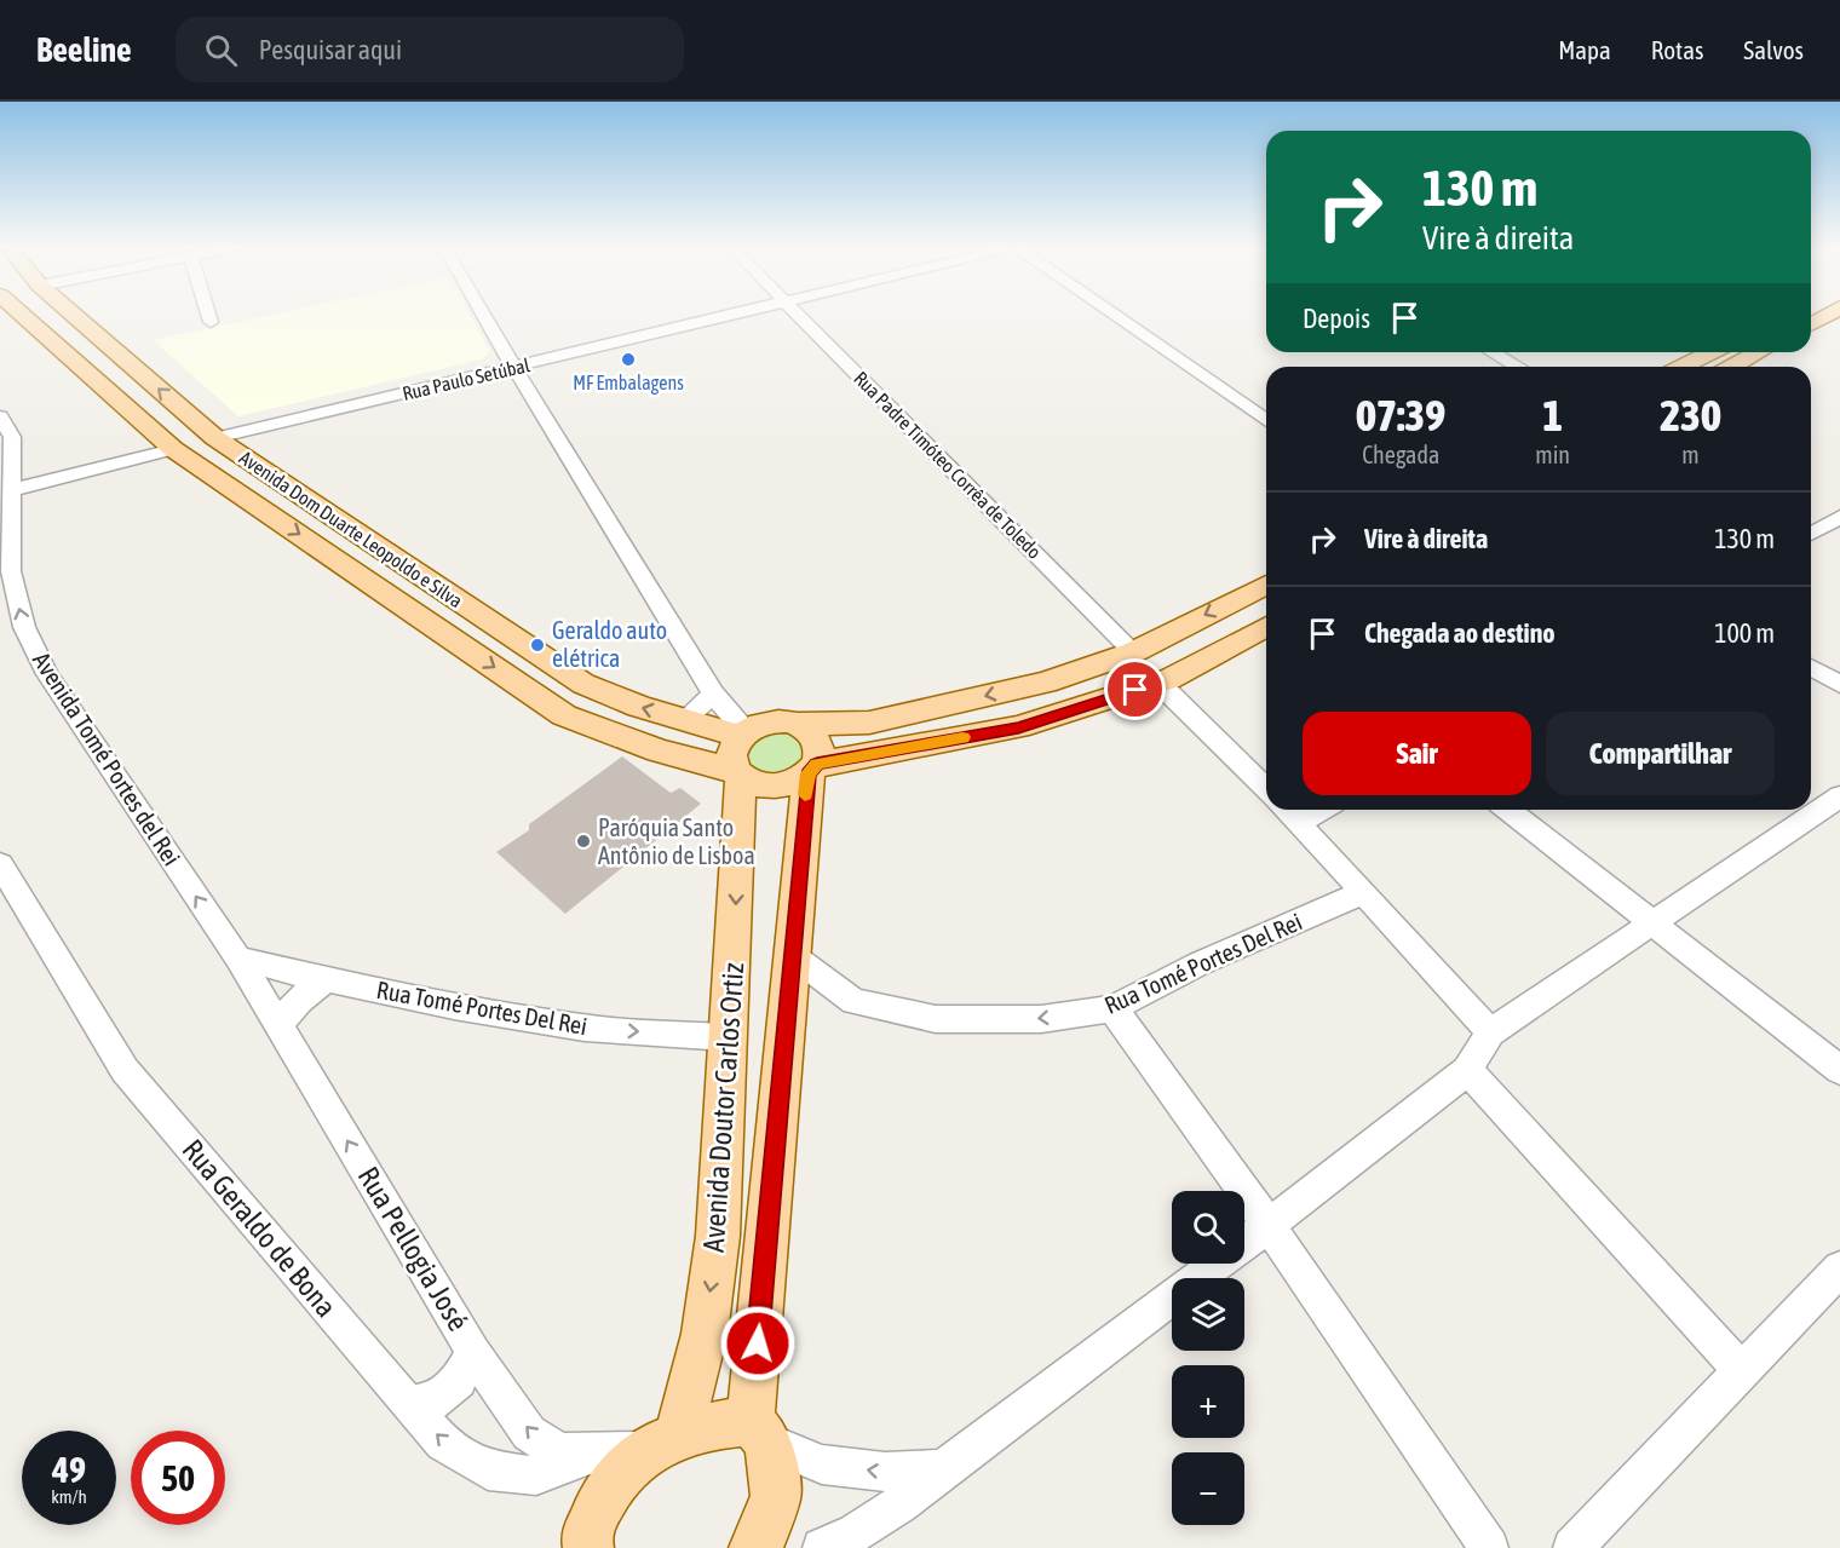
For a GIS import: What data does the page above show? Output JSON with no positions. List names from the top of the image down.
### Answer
{
  "streets": {
    "main road": ["Avenida Dom Duarte Leopoldo e Silva", "Avenida Doutor Carlos Ortiz"],
    "street": [
      "Rua Paulo Setúbal",
      "Rua Padre Timóteo Corrêa de Toledo",
      "Avenida Tomé Portes del Rei",
      "Rua Tomé Portes Del Rei",
      "Rua Geraldo de Bona",
      "Rua Pellogia José"
    ]
  },
  "crossings": [
    ["Rua Paulo Setúbal", "Avenida Dom Duarte Leopoldo e Silva"],
    ["Avenida Dom Duarte Leopoldo e Silva", "Avenida Doutor Carlos Ortiz"],
    ["Avenida Tomé Portes del Rei", "Rua Tomé Portes Del Rei"],
    ["Avenida Tomé Portes del Rei", "Rua Pellogia José"],
    ["Rua Tomé Portes Del Rei", "Avenida Doutor Carlos Ortiz"],
    ["Rua Tomé Portes Del Rei", "Rua Pellogia José"],
    ["Avenida Doutor Carlos Ortiz", "Rua Geraldo de Bona"],
    ["Avenida Doutor Carlos Ortiz", "Rua Pellogia José"],
    ["Rua Geraldo de Bona", "Rua Pellogia José"]
  ],
  "one_way": ["Avenida Tomé Portes del Rei", "Rua Pellogia José"],
  "places": ["MF Embalagens", "Geraldo auto elétrica", "Paróquia Santo Antônio de Lisboa"],
  "page": {
    "header": "Beeline",
    "search": "Pesquisar aqui",
    "nav": ["Mapa", "Rotas", "Salvos"],
    "turn": ["130 m", "Vire à direita"],
    "then": "Depois",
    "eta": [
      "07:39",
      "Chegada",
      "1",
      "min",
      "230",
      "m"
    ],
    "list": [
      {
        "name": "Vire à direita",
        "value": "130 m"
      },
      {
        "name": "Chegada ao destino",
        "value": "100 m"
      }
    ],
    "buttons": ["Sair", "Compartilhar"],
    "map_buttons": ["+", "−"],
    "speed": "49 km/h",
    "limit": "50"
  }
}
